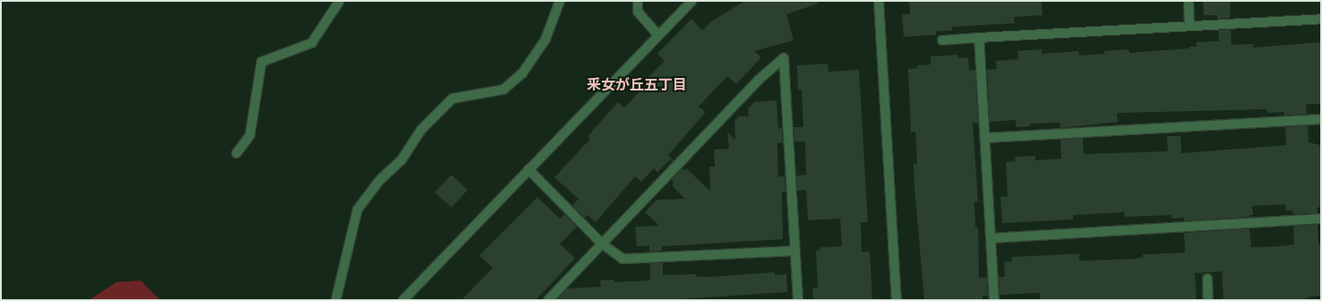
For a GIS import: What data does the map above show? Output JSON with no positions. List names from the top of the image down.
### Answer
{
  "districts": ["釆女が丘五丁目"]
}
